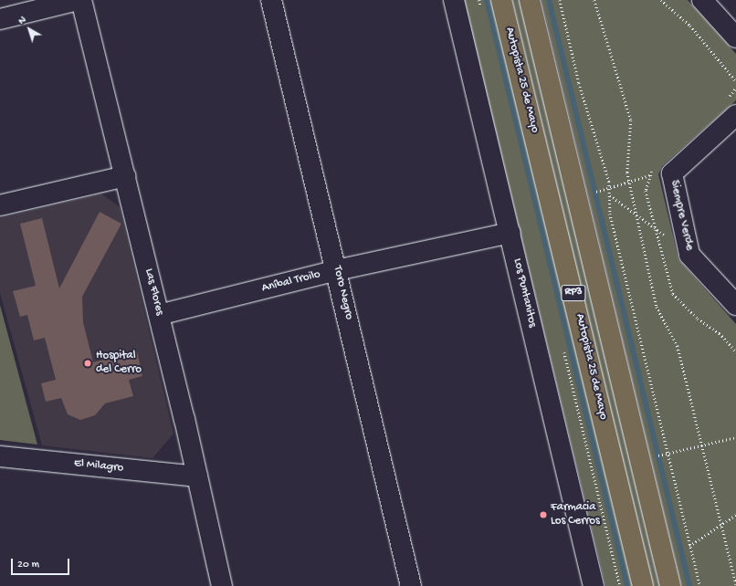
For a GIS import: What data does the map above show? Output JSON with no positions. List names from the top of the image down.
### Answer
{
  "streets": {
    "main road": ["Autopista 25 de Mayo", "RP3"],
    "street": [
      "Siempre Verde",
      "Aníbal Troilo",
      "Las Flores",
      "Toro Negro",
      "Los Puntanitos",
      "El Milagro"
    ]
  },
  "crossings": [
    ["Aníbal Troilo", "Las Flores"],
    ["Aníbal Troilo", "Toro Negro"],
    ["Aníbal Troilo", "Los Puntanitos"],
    ["Las Flores", "El Milagro"]
  ],
  "places": ["Hospital del Cerro", "Farmacia Los Cerros"],
  "scale_bar": "20 m",
  "north": "top left"
}
